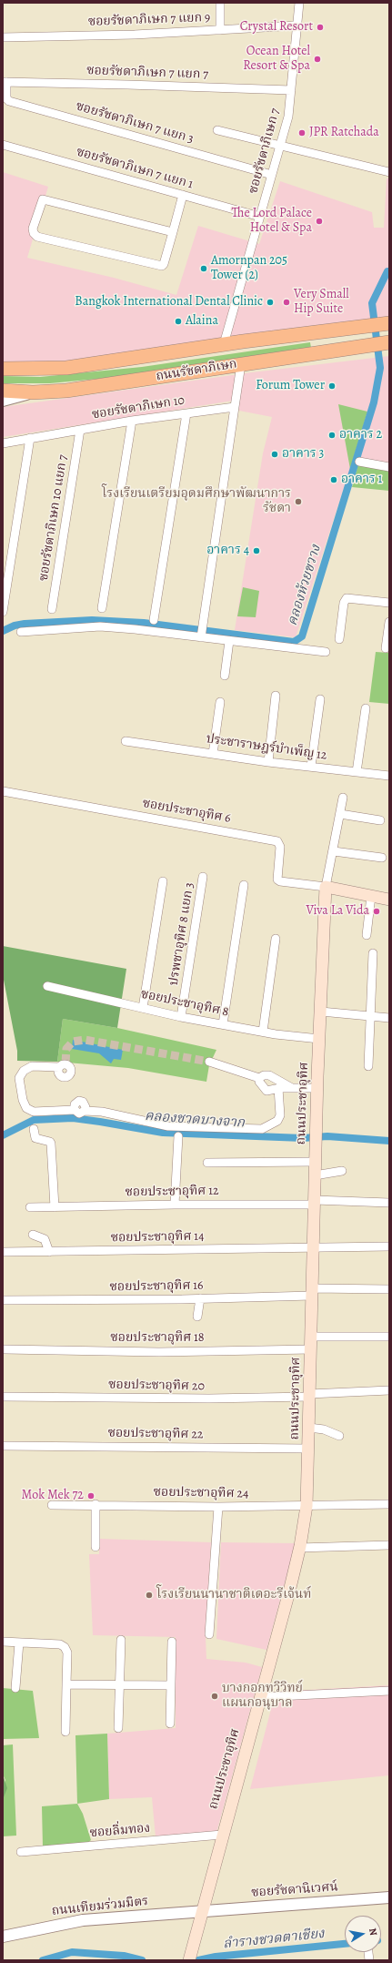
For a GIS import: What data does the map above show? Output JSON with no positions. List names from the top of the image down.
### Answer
{
  "streets": {
    "main road": ["ถนนรัชดาภิเษก", "ถนนประชาอุทิศ"],
    "street": [
      "ซอยรัชดาภิเษก 7 แยก 9",
      "ซอยรัชดาภิเษก 7 แยก 7",
      "ซอยรัชดาภิเษก 7 แยก 3",
      "ซอยรัชดาภิเษก 7",
      "ซอยรัชดาภิเษก 7 แยก 1",
      "ซอยรัชดาภิเษก 10",
      "ซอยรัชดาภิเษก 10 แยก 7",
      "ประชาราษฎร์บำเพ็ญ 12",
      "ซอยประชาอุทิศ 6",
      "ปรพชาอุทิศ 8 แยก 3",
      "ซอยประชาอุทิศ 8",
      "ซอยประชาอุทิศ 12",
      "ซอยประชาอุทิศ 14",
      "ซอยประชาอุทิศ 16",
      "ซอยประชาอุทิศ 18",
      "ซอยประชาอุทิศ 20",
      "ซอยประชาอุทิศ 22",
      "ซอยประชาอุทิศ 24",
      "ซอยลิ่มทอง",
      "ซอยรัชดานิเวศน์",
      "ถนนเทียมร่วมมิตร"
    ]
  },
  "crossings": [
    ["ซอยรัชดาภิเษก 7 แยก 9", "ซอยรัชดาภิเษก 7"],
    ["ซอยรัชดาภิเษก 7 แยก 7", "ซอยรัชดาภิเษก 7 แยก 3"],
    ["ซอยรัชดาภิเษก 7 แยก 7", "ซอยรัชดาภิเษก 7"],
    ["ซอยรัชดาภิเษก 7 แยก 3", "ซอยรัชดาภิเษก 7"],
    ["ซอยรัชดาภิเษก 7", "ซอยรัชดาภิเษก 7 แยก 1"],
    ["ซอยรัชดาภิเษก 7", "ถนนรัชดาภิเษก"],
    ["ซอยรัชดาภิเษก 10", "ซอยรัชดาภิเษก 10 แยก 7"],
    ["ซอยประชาอุทิศ 6", "ถนนประชาอุทิศ"],
    ["ปรพชาอุทิศ 8 แยก 3", "ซอยประชาอุทิศ 8"],
    ["ซอยประชาอุทิศ 8", "ถนนประชาอุทิศ"],
    ["ถนนประชาอุทิศ", "ซอยประชาอุทิศ 12"],
    ["ถนนประชาอุทิศ", "ซอยประชาอุทิศ 14"],
    ["ถนนประชาอุทิศ", "ซอยประชาอุทิศ 16"],
    ["ถนนประชาอุทิศ", "ซอยประชาอุทิศ 18"],
    ["ถนนประชาอุทิศ", "ซอยประชาอุทิศ 20"],
    ["ถนนประชาอุทิศ", "ซอยประชาอุทิศ 22"],
    ["ถนนประชาอุทิศ", "ซอยประชาอุทิศ 24"],
    ["ถนนประชาอุทิศ", "ซอยลิ่มทอง"],
    ["ถนนประชาอุทิศ", "ซอยรัชดานิเวศน์"],
    ["ถนนประชาอุทิศ", "ถนนเทียมร่วมมิตร"],
    ["ซอยรัชดานิเวศน์", "ถนนเทียมร่วมมิตร"]
  ],
  "water": ["คลองห้วยขวาง", "คลองชวดบางจาก", "ลำรางชวดตาเชียง"],
  "places": [
    "Crystal Resort",
    "Ocean Hotel Resort & Spa",
    "JPR Ratchada",
    "The Lord Palace Hotel & Spa",
    "Amornpan 205 Tower (2)",
    "Bangkok International Dental Clinic",
    "Very Small Hip Suite",
    "Alaina",
    "Forum Tower",
    "อาคาร 2",
    "อาคาร 3",
    "อาคาร 1",
    "โรงเรียนเตรียมอุดมศึกษาพัฒนาการ รัชดา",
    "อาคาร 4",
    "Viva La Vida",
    "Mok Mek 72",
    "โรงเรียนนานาชาติเดอะรีเจ้นท์",
    "บางกอกทวิวิทย์ แผนกอนุบาล"
  ],
  "north": "right"
}
